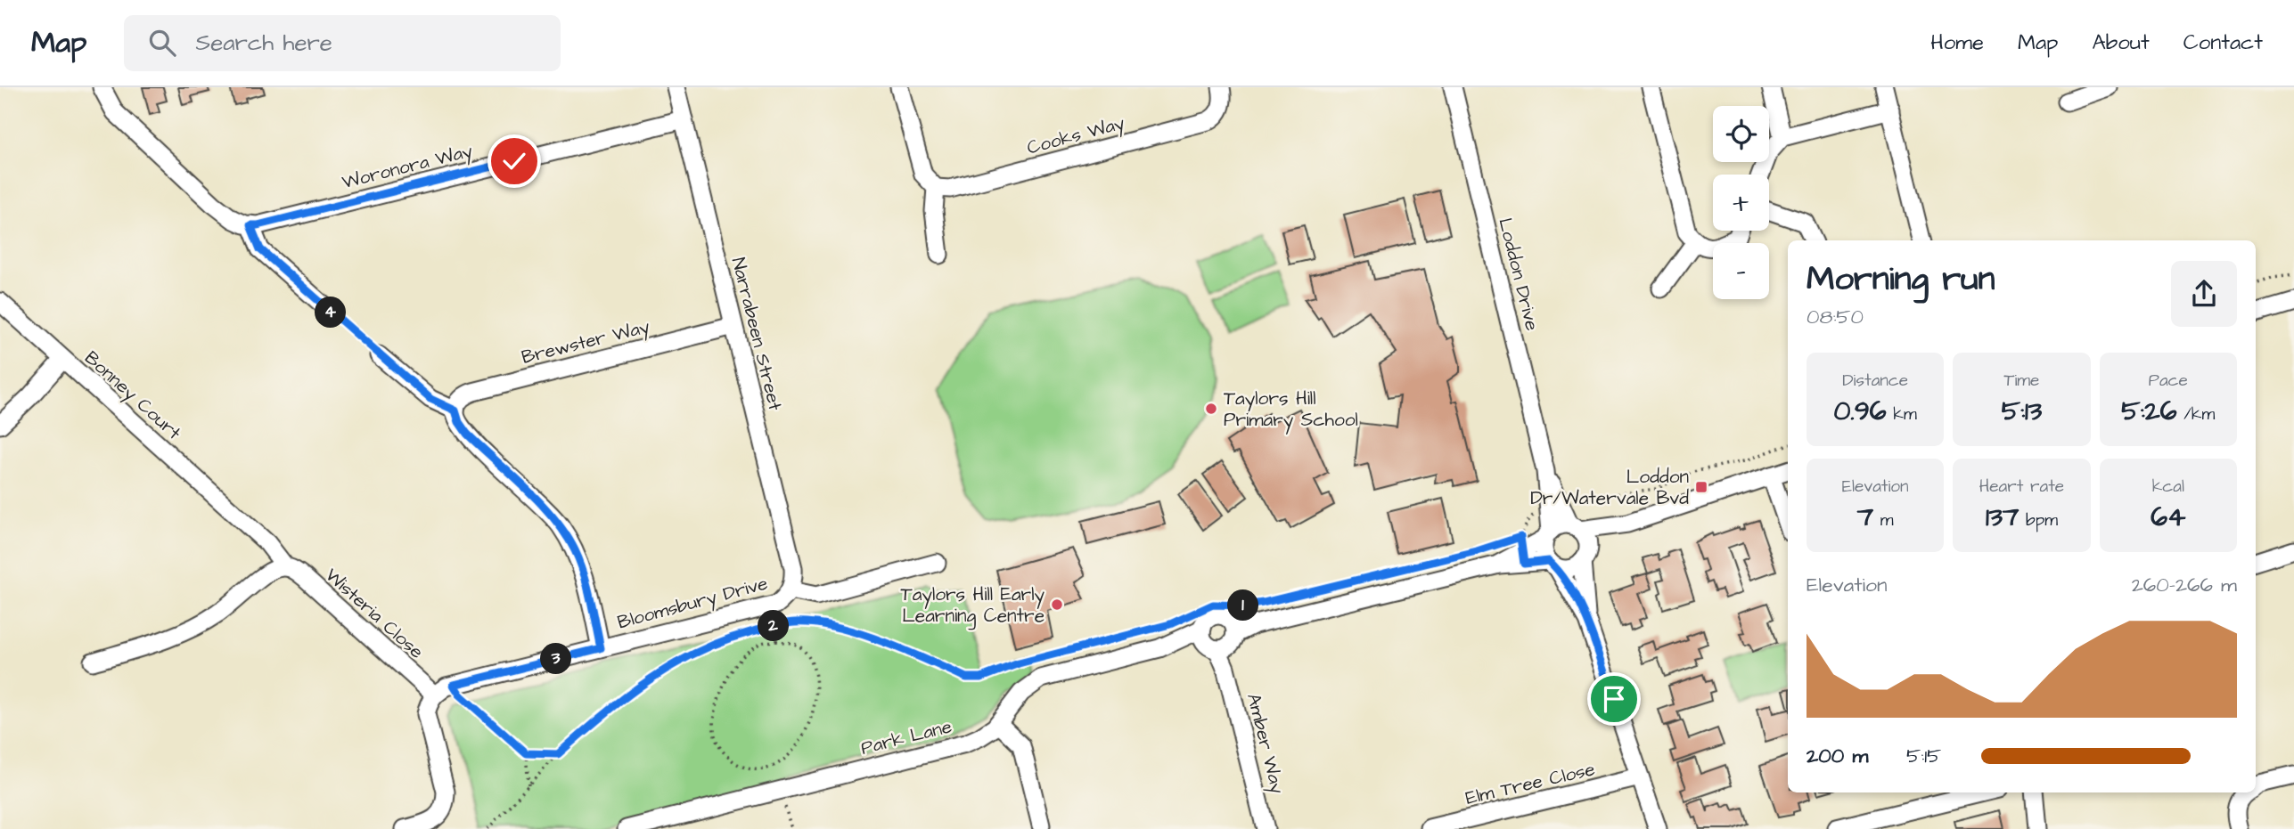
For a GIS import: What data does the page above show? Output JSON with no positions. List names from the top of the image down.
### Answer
{
  "streets": {
    "street": [
      "Cooks Way",
      "Woronora Way",
      "Loddon Drive",
      "Narrabeen Street",
      "Brewster Way",
      "Bonney Court",
      "Bloomsbury Drive",
      "Wisteria Close",
      "Park Lane",
      "Amber Way",
      "Elm Tree Close"
    ]
  },
  "crossings": [
    ["Woronora Way", "Narrabeen Street"],
    ["Loddon Drive", "Park Lane"],
    ["Narrabeen Street", "Brewster Way"],
    ["Narrabeen Street", "Bloomsbury Drive"],
    ["Bonney Court", "Wisteria Close"],
    ["Bloomsbury Drive", "Wisteria Close"],
    ["Park Lane", "Amber Way"]
  ],
  "places": {
    "other": ["Taylors Hill Primary School", "Taylors Hill Early Learning Centre"],
    "transit": ["Loddon Dr/Watervale Bvd"]
  },
  "page": {
    "header": "Map",
    "search": "Search here",
    "nav": [
      "Home",
      "Map",
      "About",
      "Contact"
    ],
    "map_buttons": ["+", "−"],
    "heading": ["Morning run", "08:50"],
    "pins": [
      "4",
      "1",
      "2",
      "3"
    ],
    "stats": [
      ["Distance", "0.96 km"],
      ["Time", "5:13"],
      ["Pace", "5:26 /km"],
      ["Elevation", "7 m"],
      ["Heart rate", "137 bpm"],
      ["kcal", "64"]
    ],
    "chart": ["Elevation", "260–266 m"],
    "list": [
      {
        "name": "200 m",
        "note": "5:15"
      }
    ]
  }
}
